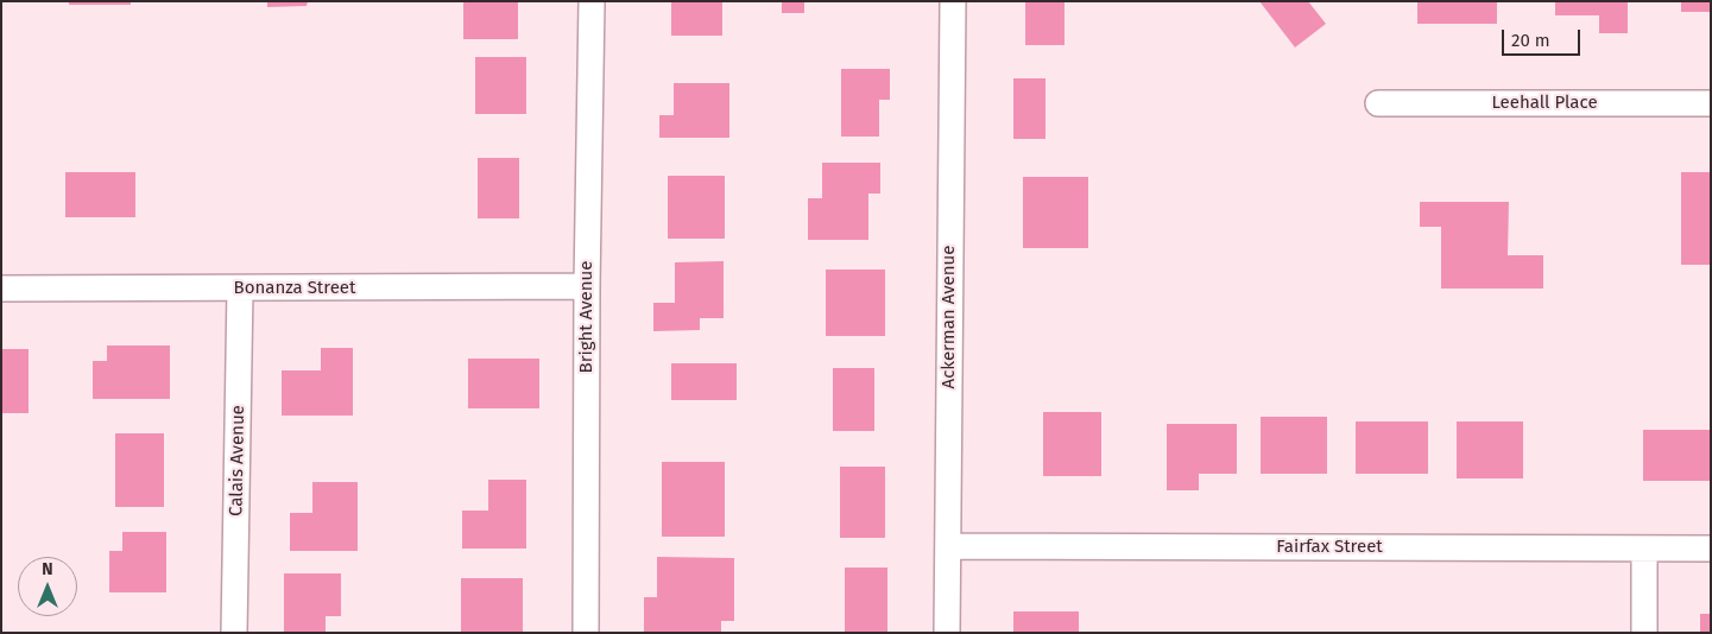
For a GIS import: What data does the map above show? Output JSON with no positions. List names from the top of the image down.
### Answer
{
  "streets": {
    "street": [
      "Leehall Place",
      "Bonanza Street",
      "Bright Avenue",
      "Ackerman Avenue",
      "Calais Avenue",
      "Fairfax Street"
    ]
  },
  "crossings": [
    ["Bonanza Street", "Bright Avenue"],
    ["Bonanza Street", "Calais Avenue"],
    ["Ackerman Avenue", "Fairfax Street"]
  ],
  "scale_bar": "20 m",
  "north": "top"
}
